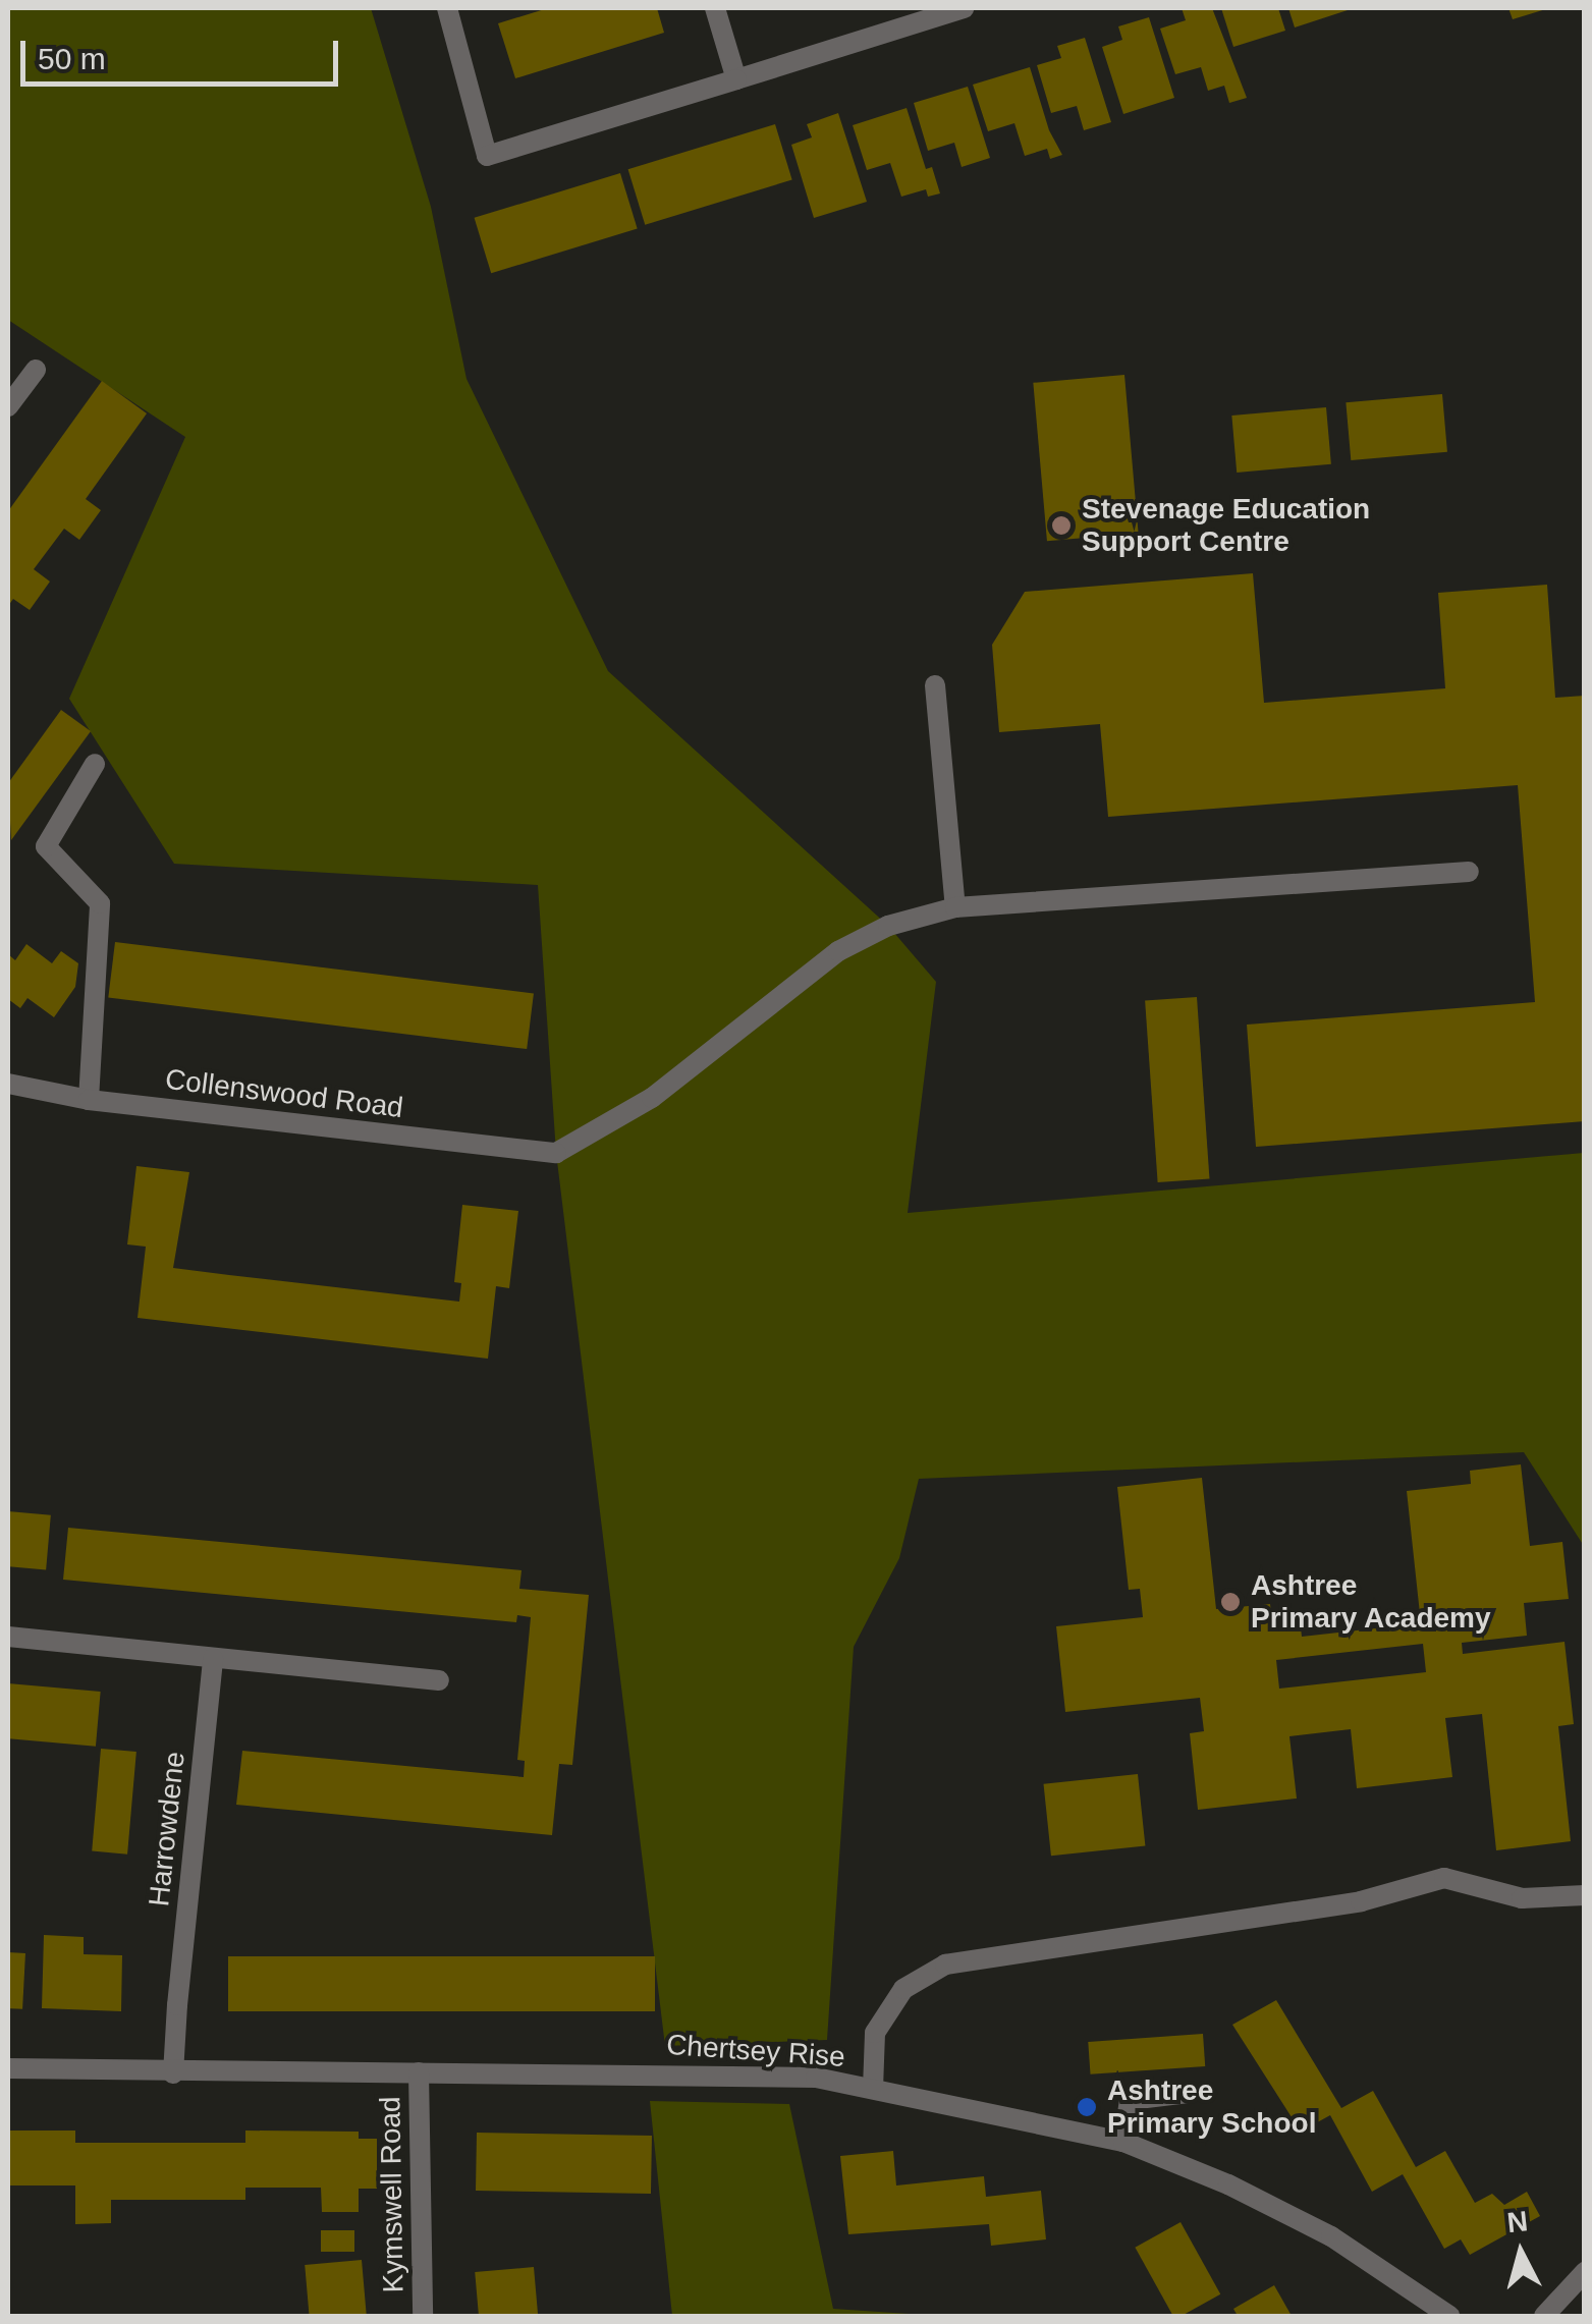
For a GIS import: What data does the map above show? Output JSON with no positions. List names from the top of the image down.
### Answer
{
  "streets": {
    "street": [
      "Collenswood Road",
      "Harrowdene",
      "Chertsey Rise",
      "Kymswell Road"
    ]
  },
  "crossings": [
    ["Harrowdene", "Chertsey Rise"],
    ["Chertsey Rise", "Kymswell Road"]
  ],
  "places": ["Stevenage Education Support Centre", "Ashtree Primary Academy", "Ashtree Primary School"],
  "scale_bar": "50 m",
  "north": "top"
}
